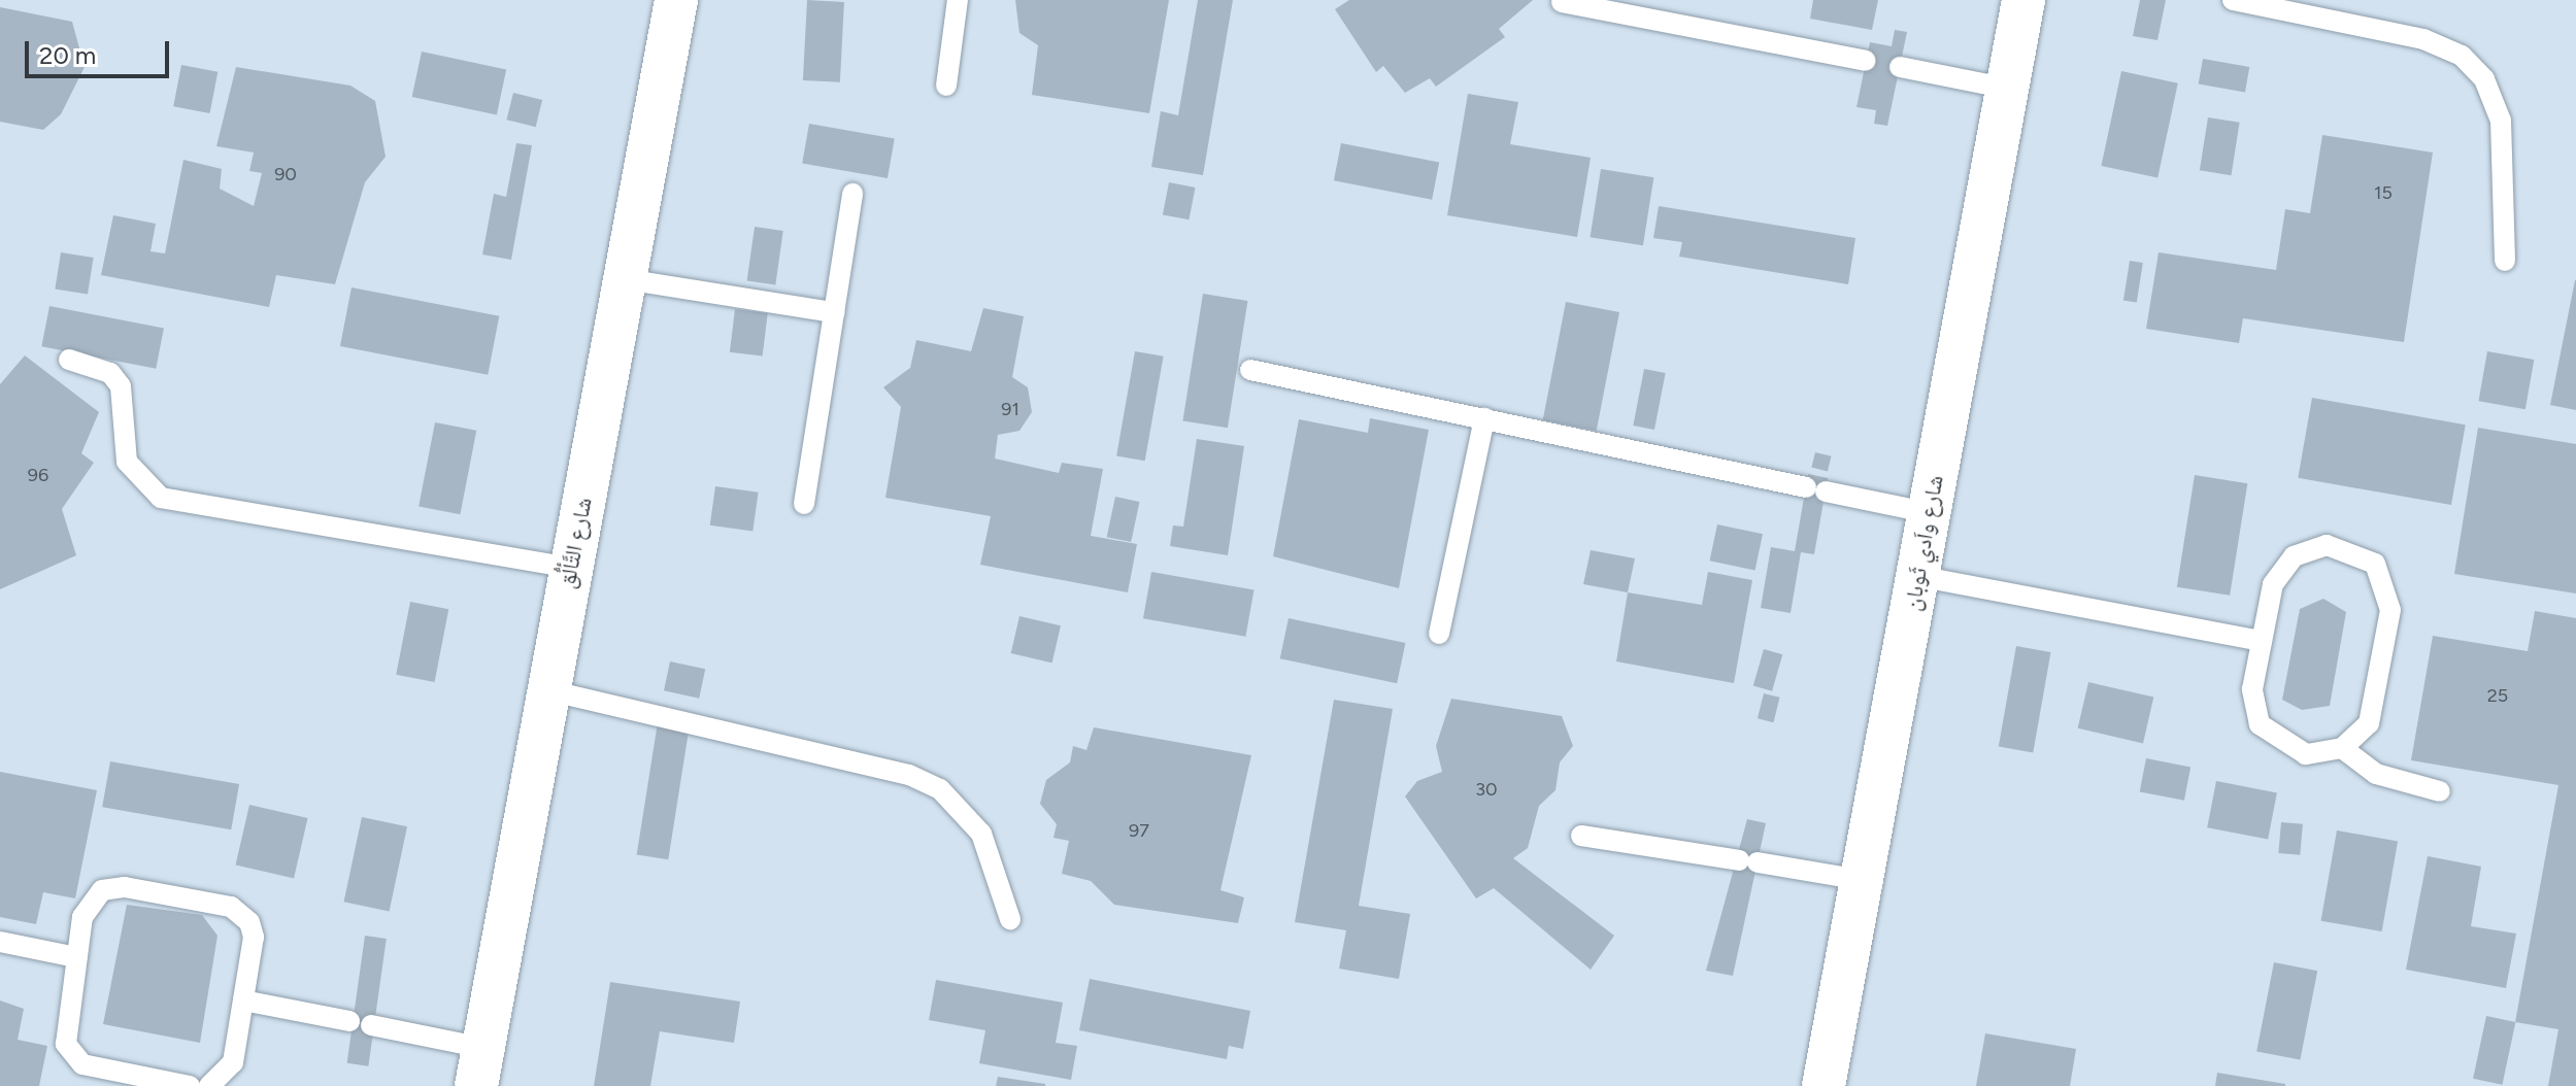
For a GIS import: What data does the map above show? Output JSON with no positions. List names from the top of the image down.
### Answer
{
  "streets": {
    "street": ["شارع التَّألُّق", "شارع واَدي ثَوبان"]
  },
  "house_numbers": [
    "90",
    "15",
    "91",
    "96",
    "25",
    "30",
    "97"
  ],
  "scale_bar": "20 m"
}
